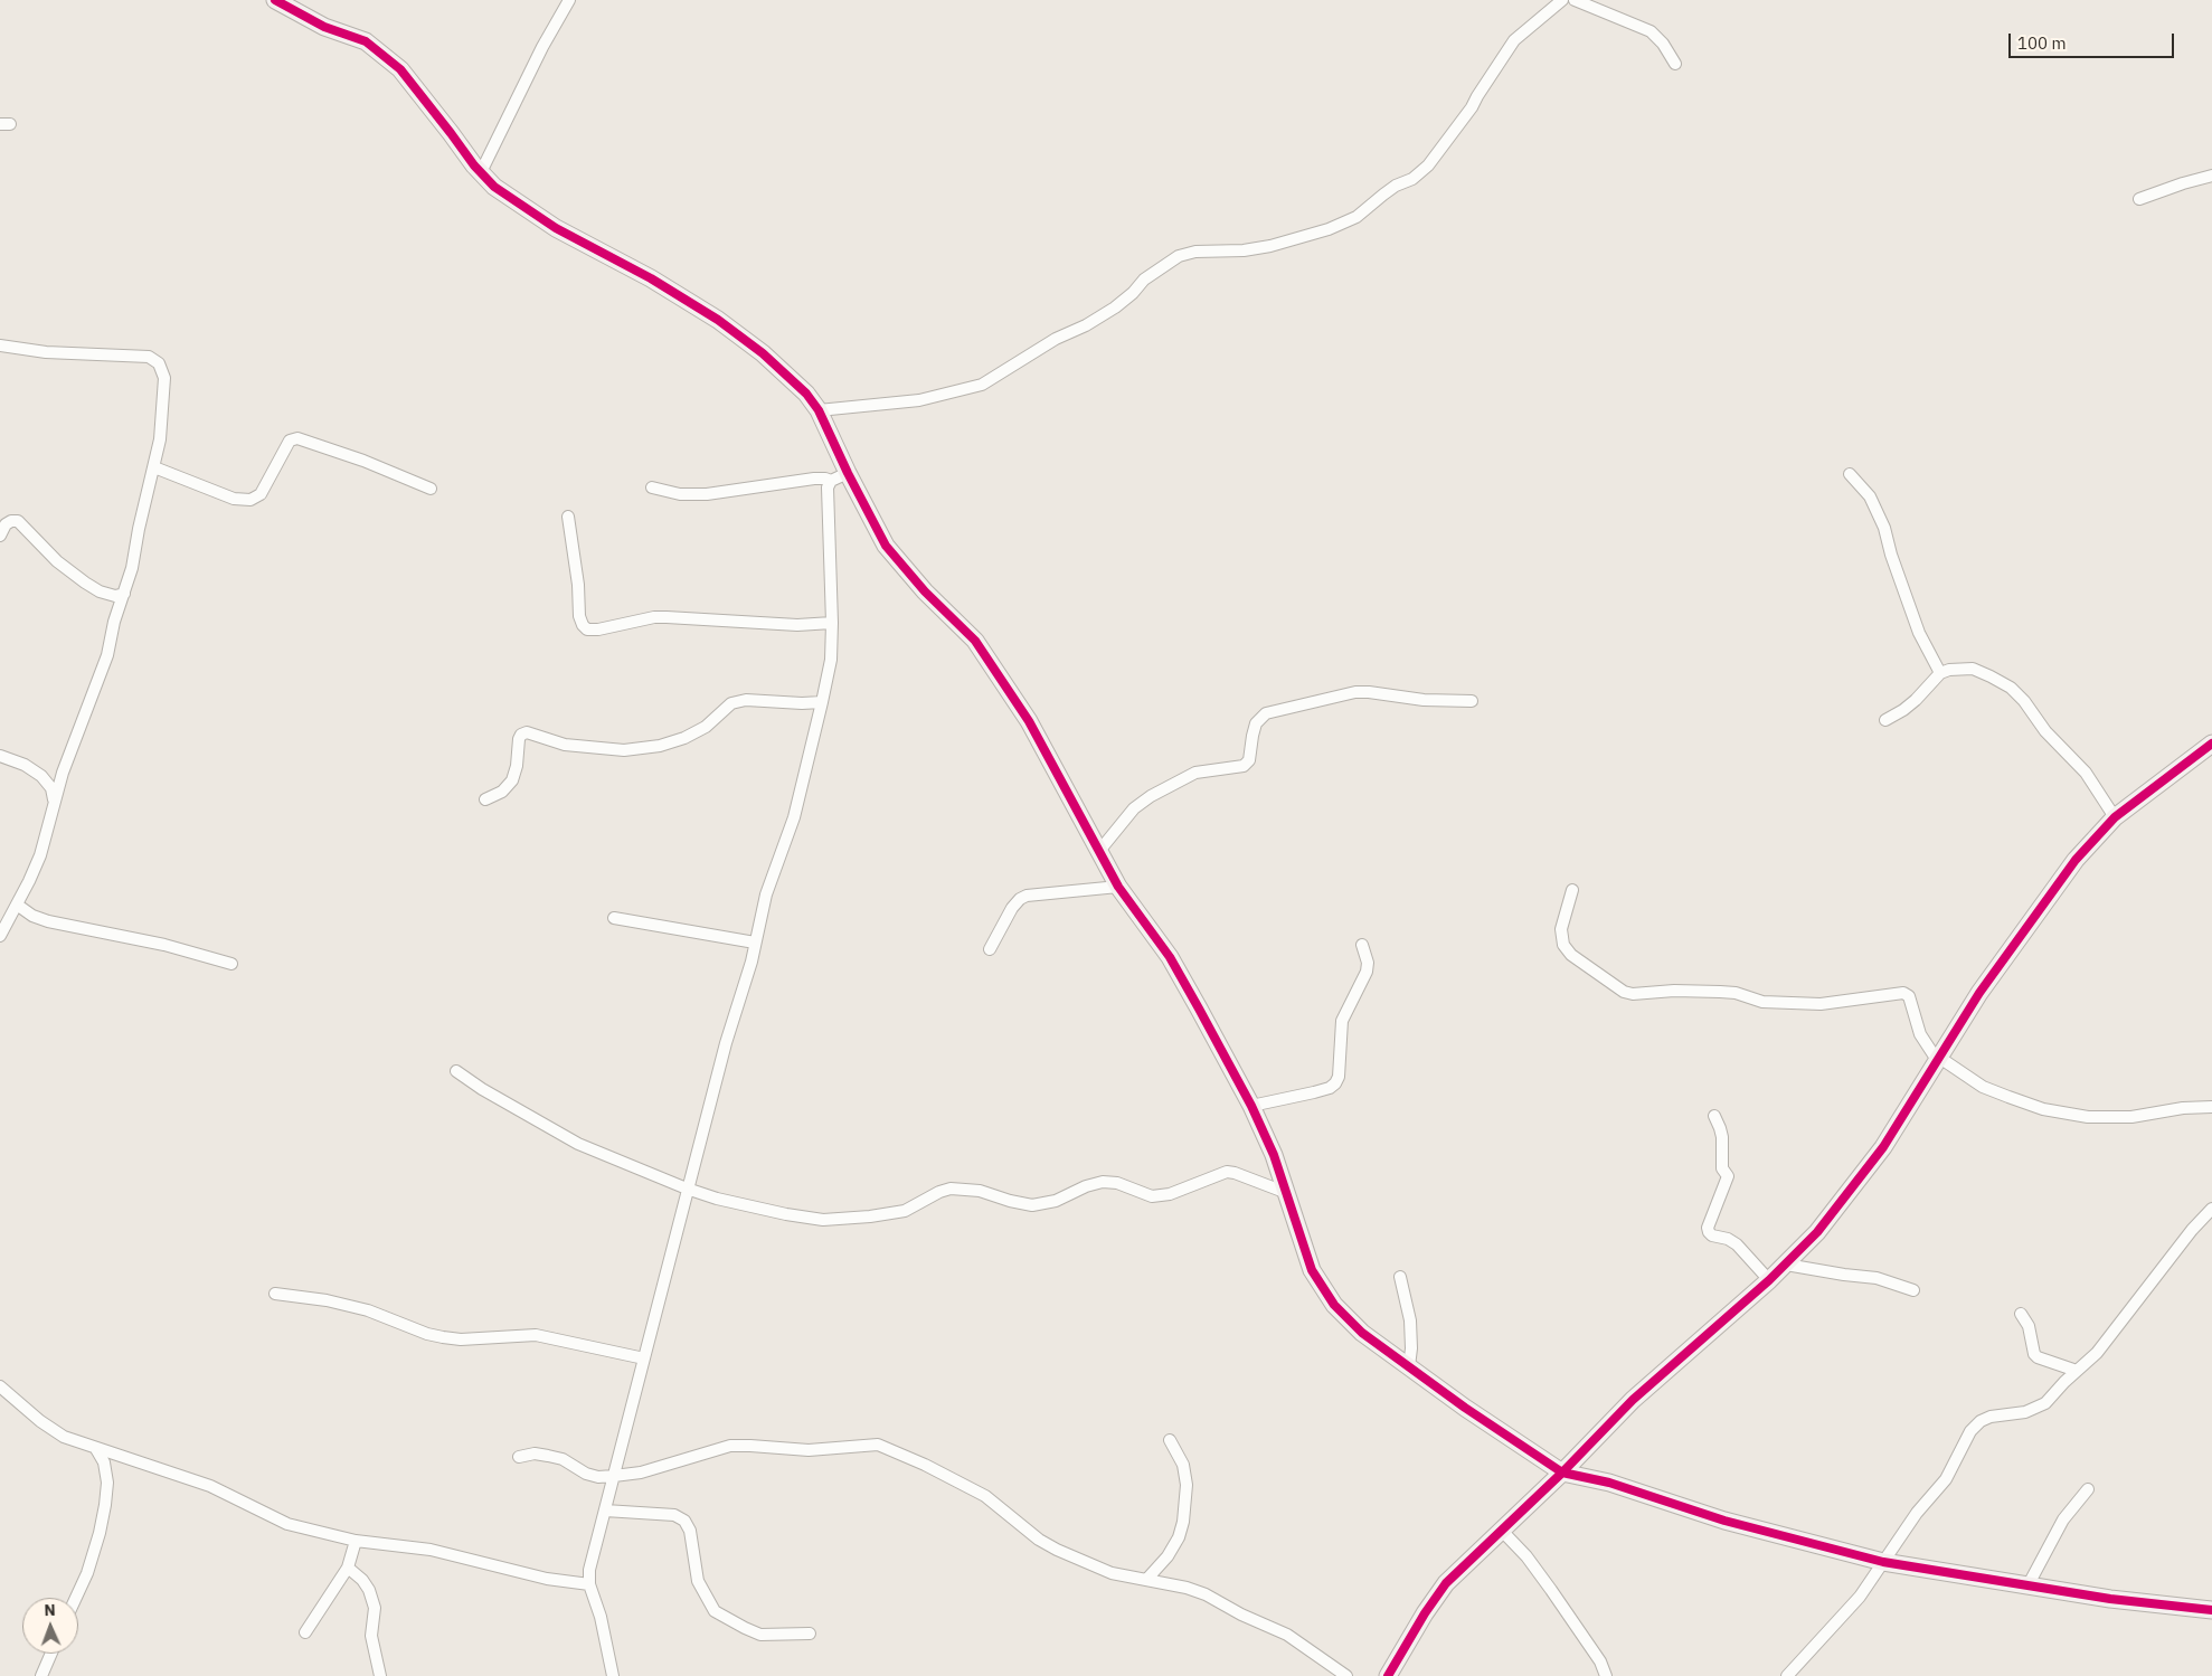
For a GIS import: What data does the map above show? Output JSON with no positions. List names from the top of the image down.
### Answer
{
  "scale_bar": "100 m",
  "north": "top"
}
